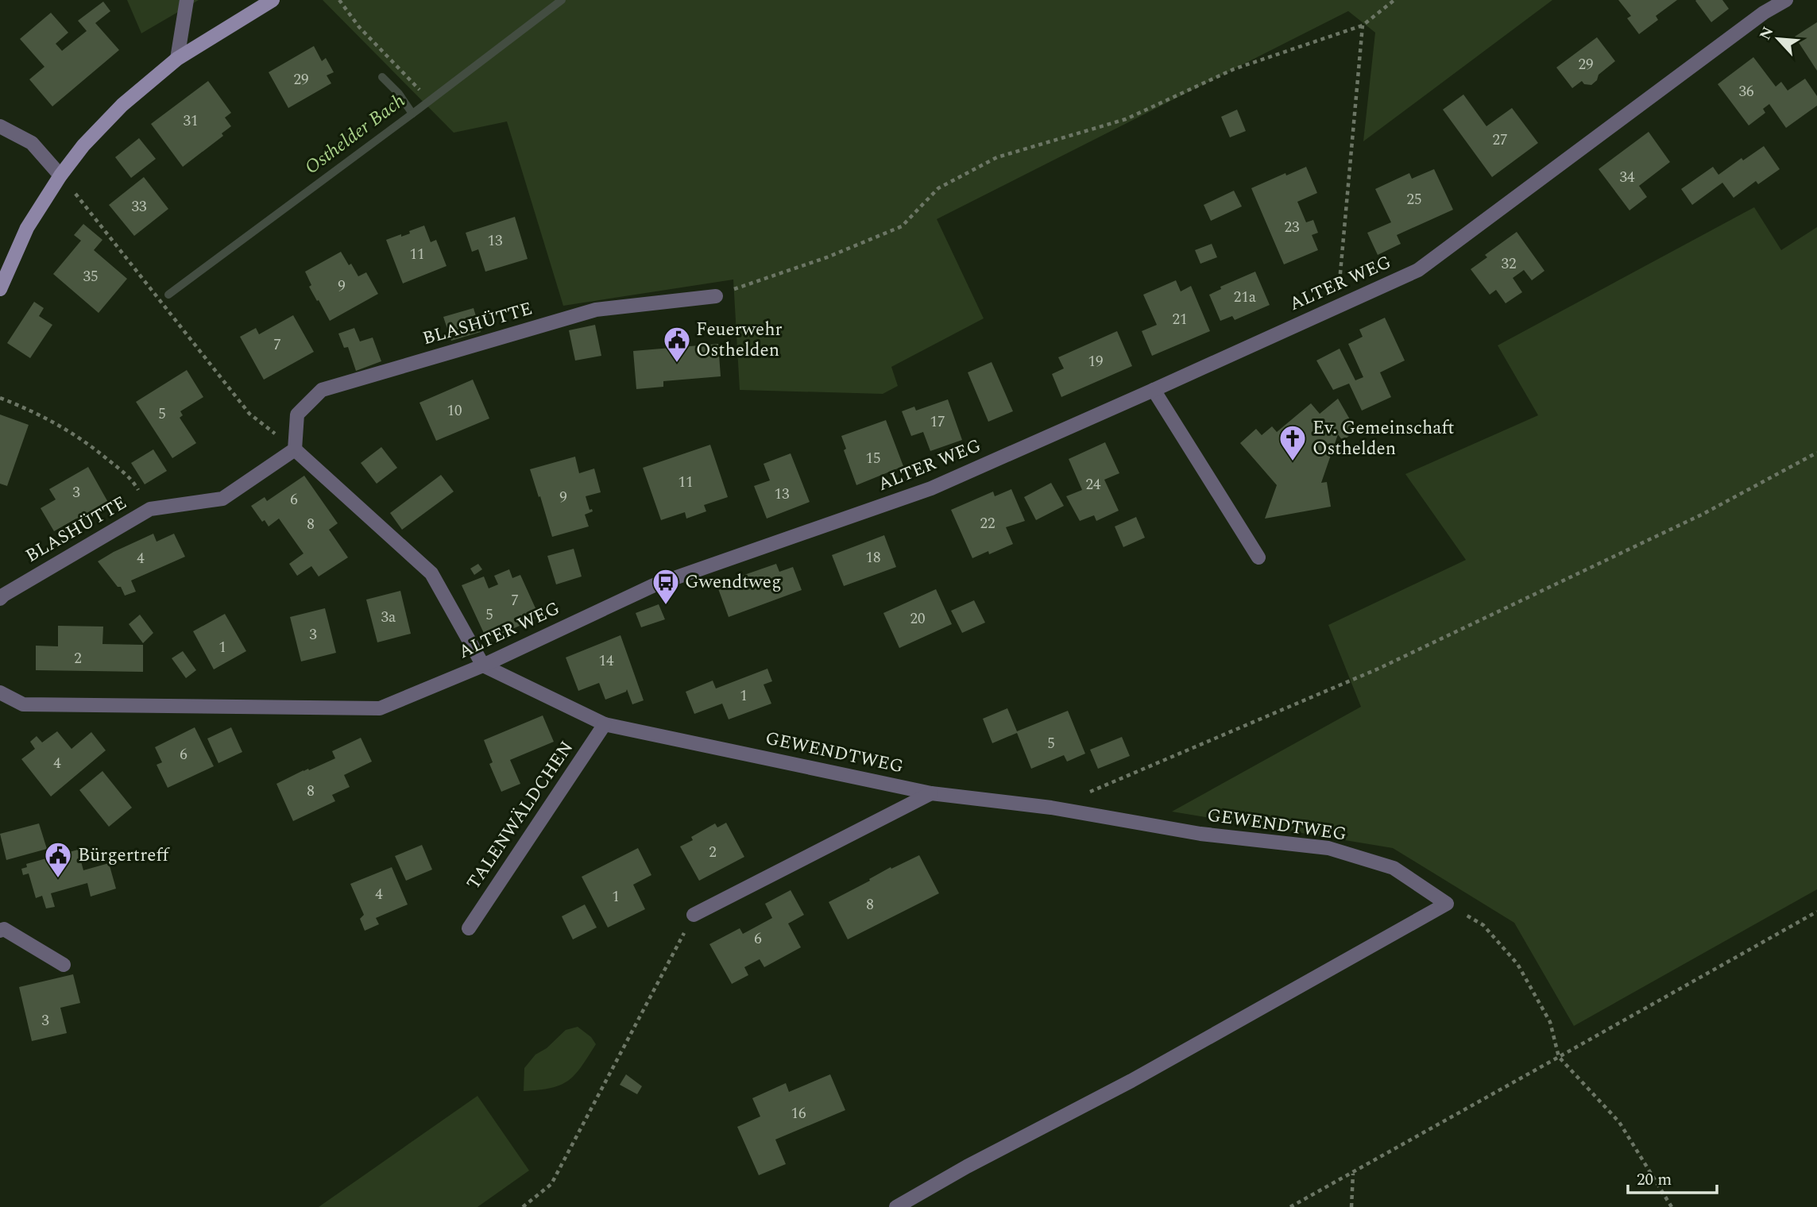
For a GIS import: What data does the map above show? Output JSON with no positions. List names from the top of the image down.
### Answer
{
  "streets": {
    "street": [
      "ALTER WEG",
      "BLASHÜTTE",
      "GEWENDTWEG",
      "TALENWÄLDCHEN"
    ]
  },
  "crossings": [
    ["ALTER WEG", "GEWENDTWEG"],
    ["GEWENDTWEG", "TALENWÄLDCHEN"]
  ],
  "water": ["Osthelder Bach"],
  "places": {
    "public building": ["Feuerwehr Osthelden", "Bürgertreff"],
    "church": ["Ev. Gemeinschaft Osthelden"],
    "bus stop": ["Gwendtweg"]
  },
  "house_numbers": [
    "29",
    "29",
    "36",
    "31",
    "27",
    "34",
    "25",
    "33",
    "23",
    "13",
    "11",
    "32",
    "35",
    "9",
    "21a",
    "21",
    "7",
    "19",
    "10",
    "5",
    "17",
    "15",
    "11",
    "24",
    "3",
    "13",
    "9",
    "6",
    "22",
    "8",
    "18",
    "4",
    "7",
    "5",
    "3a",
    "20",
    "3",
    "1",
    "2",
    "14",
    "1",
    "5",
    "6",
    "4",
    "8",
    "2",
    "4",
    "1",
    "8",
    "6",
    "3",
    "16"
  ],
  "scale_bar": "20 m",
  "north": "top left"
}
